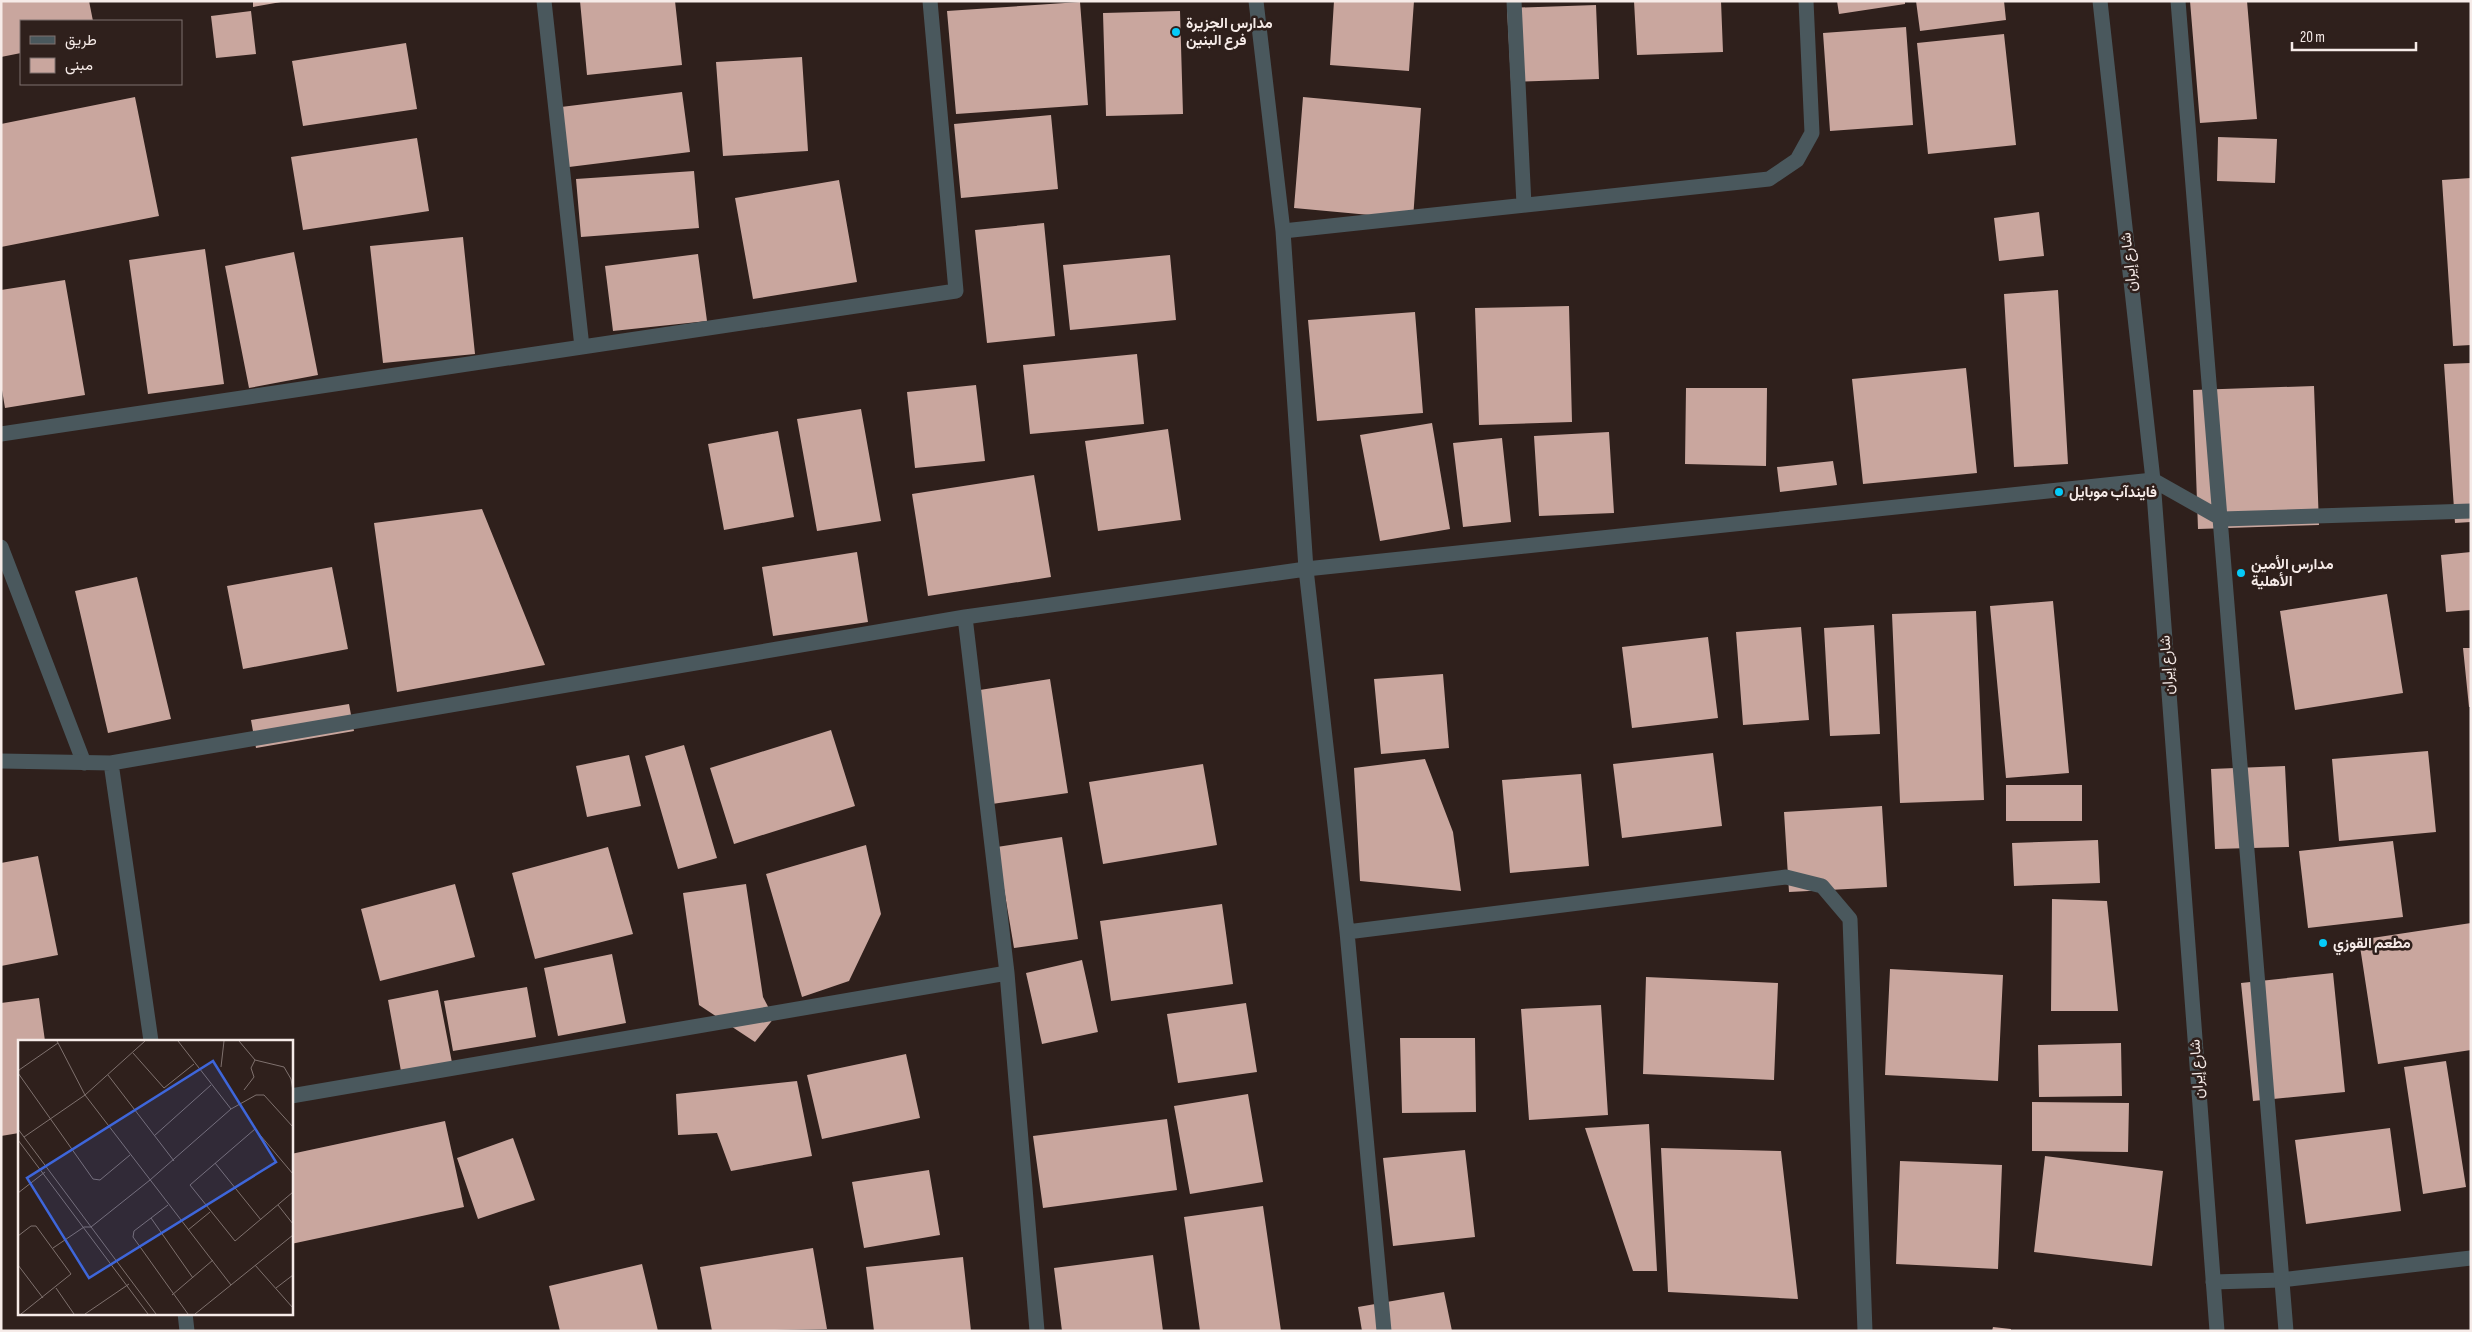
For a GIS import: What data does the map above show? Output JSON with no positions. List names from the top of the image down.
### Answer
{
  "streets": {
    "street": ["شارع إيران"]
  },
  "places": [
    "مدارس الجزيرة فرع البنين",
    "فايندآب موبايل",
    "مدارس الأمين الأهلية",
    "مطعم القوزي"
  ],
  "legend": ["طريق", "مبنى"],
  "scale_bar": "20 m"
}
